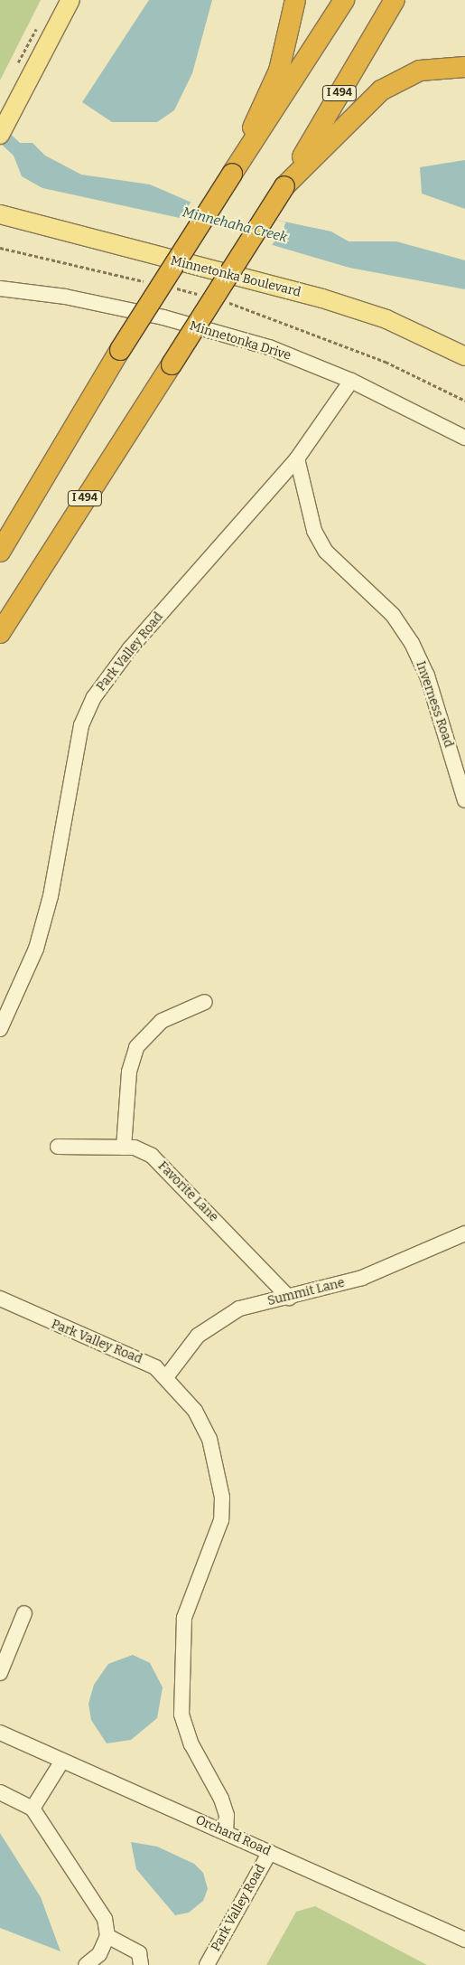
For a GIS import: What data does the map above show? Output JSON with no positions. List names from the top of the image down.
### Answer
{
  "streets": {
    "highway": ["I 494"],
    "main road": ["Minnetonka Boulevard"],
    "street": [
      "Minnetonka Drive",
      "Park Valley Road",
      "Inverness Road",
      "Favorite Lane",
      "Summit Lane",
      "Orchard Road"
    ]
  },
  "crossings": [
    ["Minnetonka Drive", "Park Valley Road"],
    ["Park Valley Road", "Inverness Road"],
    ["Park Valley Road", "Summit Lane"],
    ["Park Valley Road", "Orchard Road"],
    ["Favorite Lane", "Summit Lane"]
  ],
  "water": ["Minnehaha Creek"]
}
